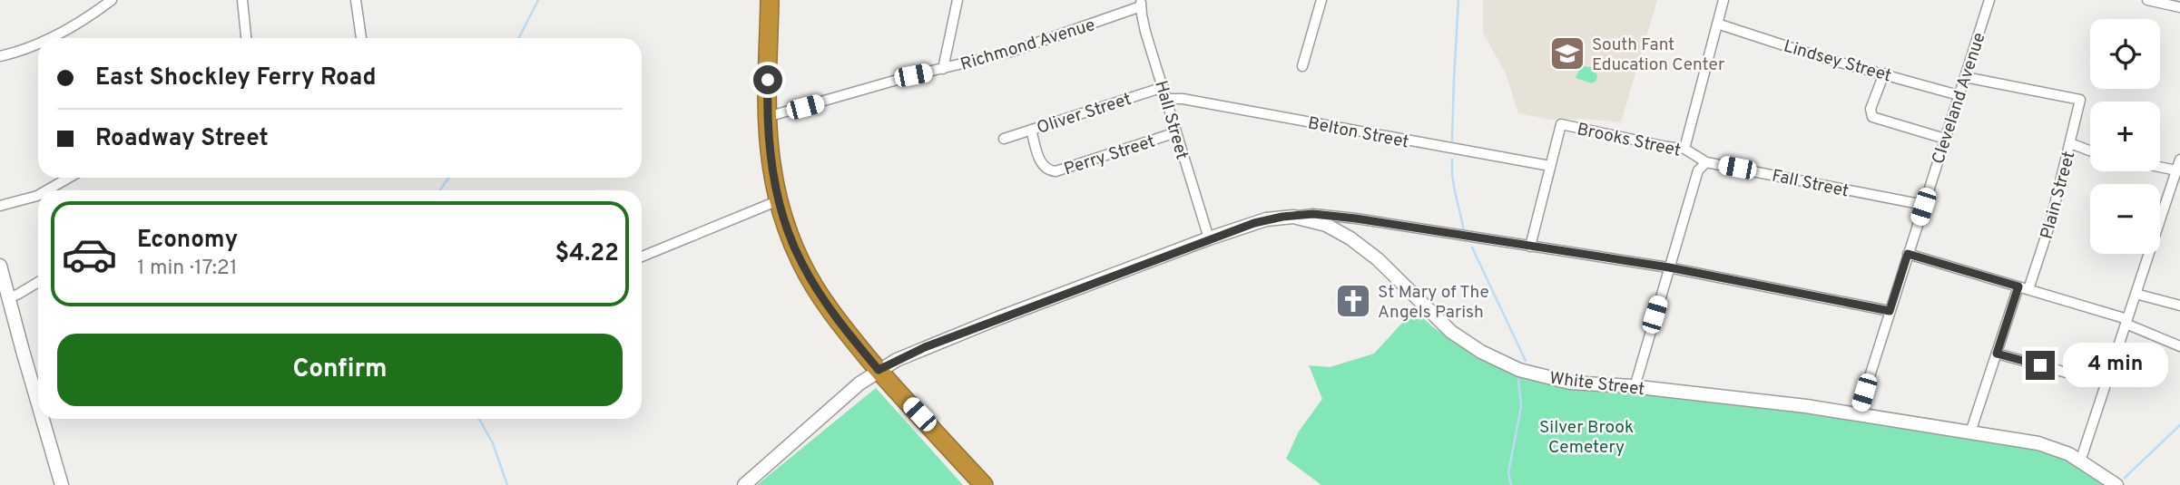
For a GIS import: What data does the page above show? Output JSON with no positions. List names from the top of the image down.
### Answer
{
  "streets": {
    "street": [
      "Richmond Avenue",
      "Lindsey Street",
      "Cleveland Avenue",
      "Oliver Street",
      "Hall Street",
      "Belton Street",
      "Brooks Street",
      "Perry Street",
      "Fall Street",
      "Plain Street",
      "White Street"
    ]
  },
  "crossings": [
    ["Richmond Avenue", "Hall Street"],
    ["Lindsey Street", "Cleveland Avenue"],
    ["Cleveland Avenue", "Fall Street"],
    ["Cleveland Avenue", "Plain Street"],
    ["Cleveland Avenue", "White Street"],
    ["Oliver Street", "Hall Street"],
    ["Oliver Street", "Perry Street"],
    ["Hall Street", "Belton Street"],
    ["Hall Street", "Perry Street"],
    ["Hall Street", "White Street"],
    ["Belton Street", "Brooks Street"],
    ["Brooks Street", "Fall Street"]
  ],
  "parks": ["Silver Brook Cemetery"],
  "places": {
    "school or university": ["South Fant Education Center"],
    "church": ["St Mary of The Angels Parish"]
  },
  "page": {
    "map_buttons": ["+", "−"],
    "banner": ["East Shockley Ferry Road", "Roadway Street"],
    "list": [
      {
        "name": "Economy",
        "note": "1 min · 17:21",
        "value": "$4.22"
      }
    ],
    "buttons": "Confirm",
    "bubble": "4 min"
  }
}
